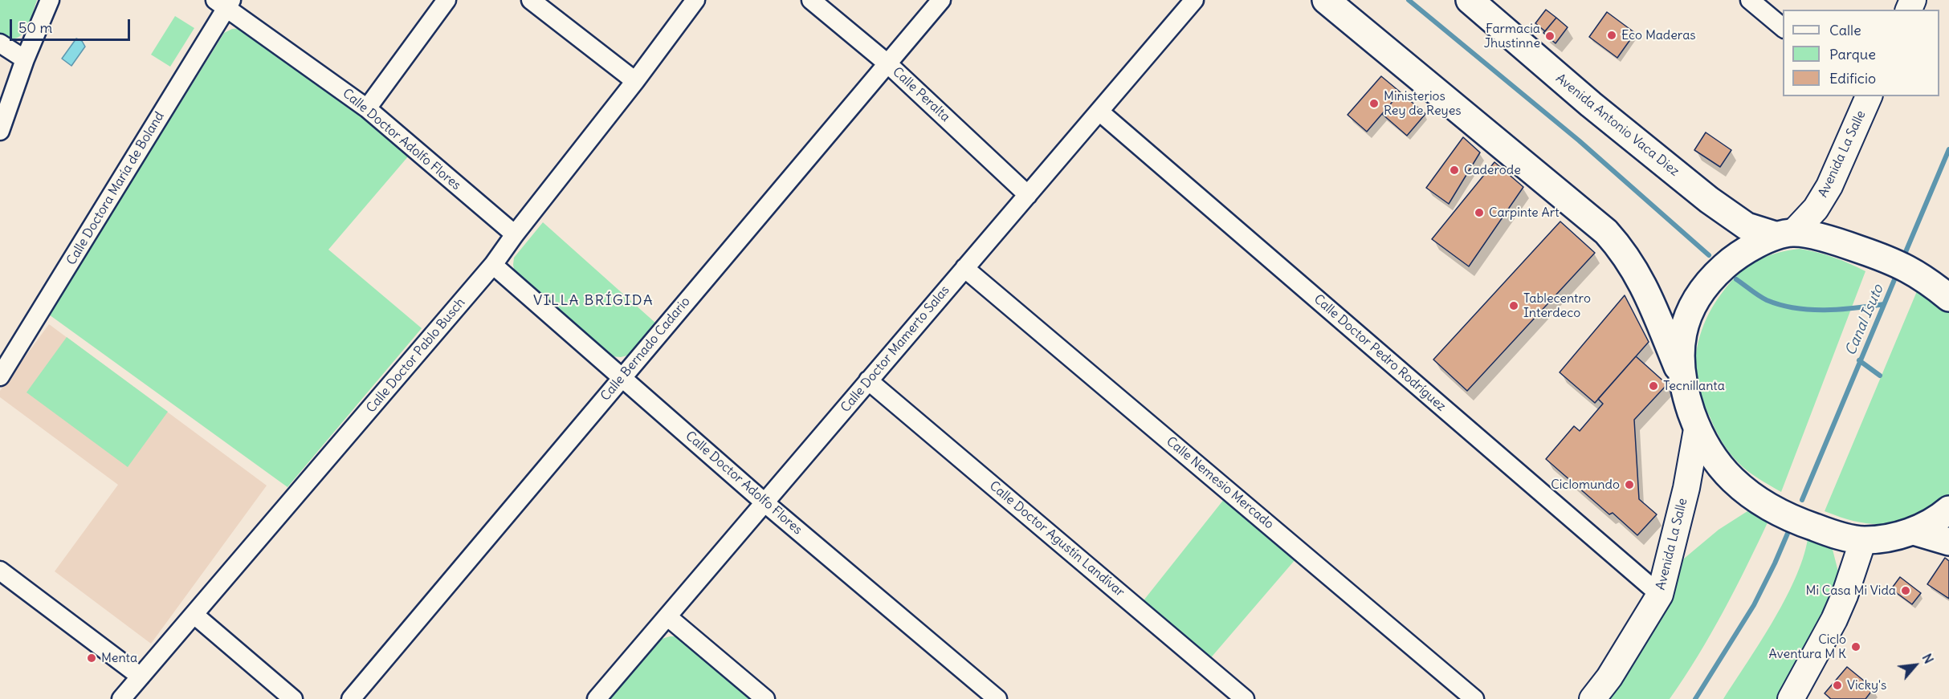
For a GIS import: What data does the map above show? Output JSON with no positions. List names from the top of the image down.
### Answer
{
  "streets": {
    "highway": ["Avenida Antonio Vaca Diez"],
    "main road": ["Avenida La Salle"],
    "street": [
      "Calle Peralta",
      "Calle Doctor Adolfo Flores",
      "Calle Doctora María de Boland",
      "Calle Bernado Cadario",
      "Calle Doctor Mamerto Salas",
      "Calle Doctor Pedro Rodríguez",
      "Calle Doctor Pablo Busch",
      "Calle Nemesio Mercado",
      "Calle Doctor Agustín Landívar"
    ]
  },
  "crossings": [
    ["Calle Peralta", "Calle Bernado Cadario"],
    ["Calle Peralta", "Calle Doctor Mamerto Salas"],
    ["Avenida Antonio Vaca Diez", "Avenida La Salle"],
    ["Calle Doctor Adolfo Flores", "Calle Doctora María de Boland"],
    ["Calle Doctor Adolfo Flores", "Calle Bernado Cadario"],
    ["Calle Doctor Adolfo Flores", "Calle Doctor Mamerto Salas"],
    ["Calle Doctor Adolfo Flores", "Calle Doctor Pablo Busch"],
    ["Avenida La Salle", "Calle Doctor Pedro Rodríguez"],
    ["Calle Doctor Mamerto Salas", "Calle Doctor Pedro Rodríguez"],
    ["Calle Doctor Mamerto Salas", "Calle Nemesio Mercado"],
    ["Calle Doctor Mamerto Salas", "Calle Doctor Agustín Landívar"]
  ],
  "districts": ["VILLA BRÍGIDA"],
  "water": ["Canal Isuto"],
  "places": [
    "Eco Maderas",
    "Farmacia Jhustinne",
    "Ministerios Rey de Reyes",
    "Caderode",
    "Carpinte Art",
    "Tablecentro Interdeco",
    "Tecnillanta",
    "Ciclomundo",
    "Mi Casa Mi Vida",
    "Ciclo Aventura M K",
    "Menta",
    "Vicky's"
  ],
  "legend": ["Calle", "Parque", "Edificio"],
  "scale_bar": "50 m",
  "north": "top right"
}
